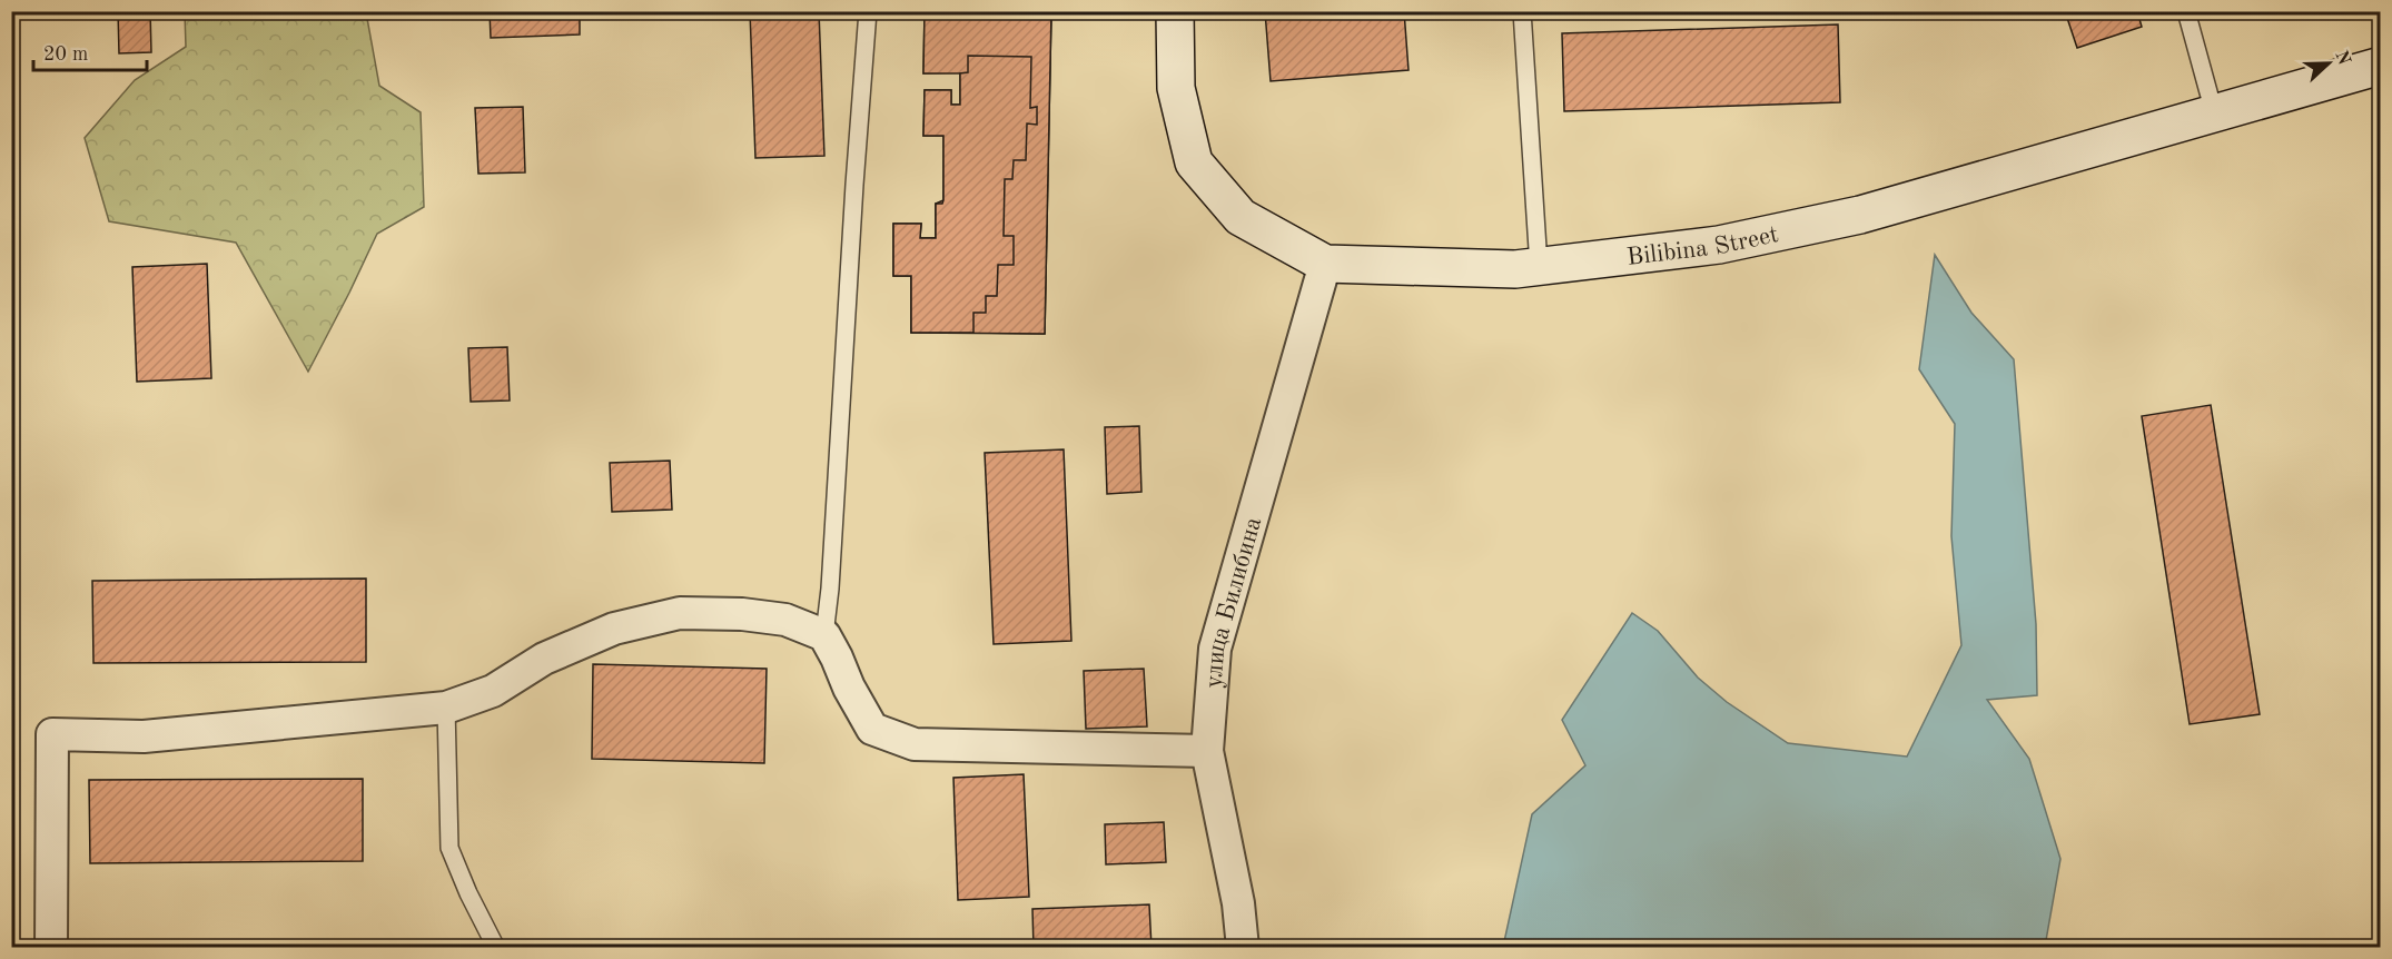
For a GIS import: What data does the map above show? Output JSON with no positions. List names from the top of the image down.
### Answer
{
  "streets": {
    "main road": ["Bilibina Street"],
    "street": ["улица Билибина"]
  },
  "crossings": [
    ["Bilibina Street", "улица Билибина"]
  ],
  "scale_bar": "20 m",
  "north": "right"
}
